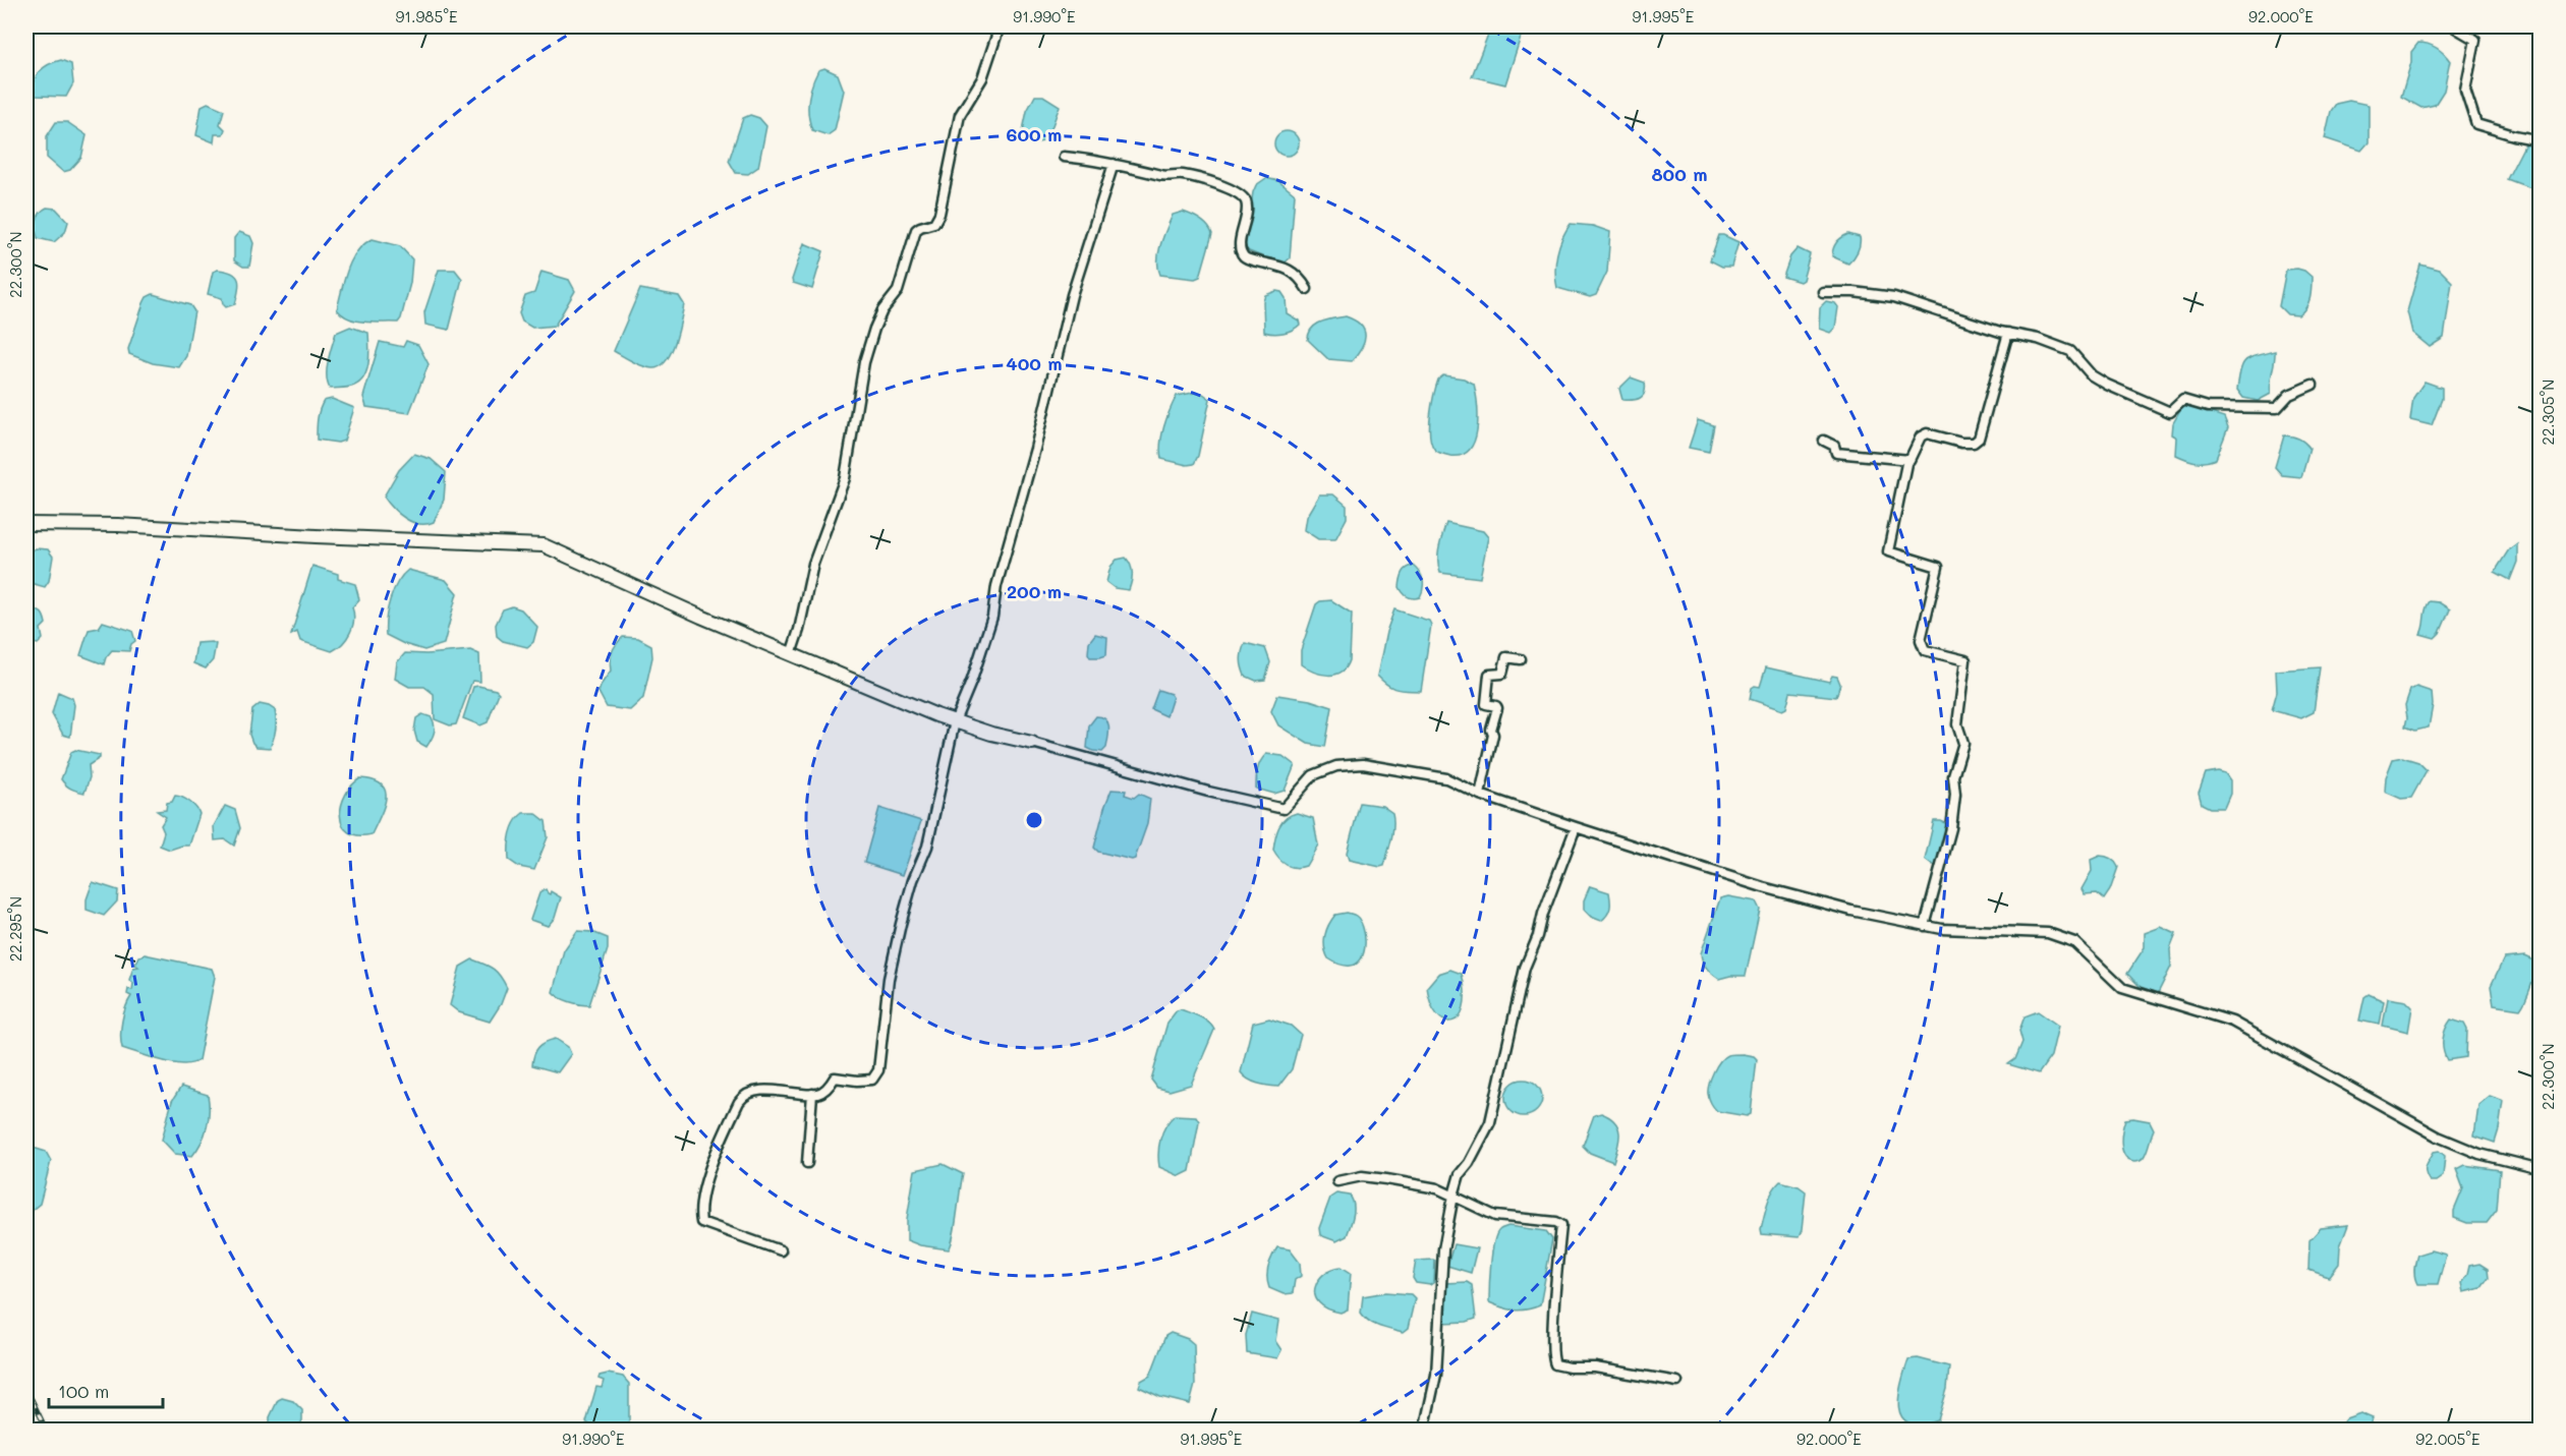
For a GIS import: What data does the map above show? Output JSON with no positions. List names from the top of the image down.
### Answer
{
  "scale_bar": "100 m",
  "coordinates": [
    "91.985°E",
    "91.990°E",
    "91.995°E",
    "92.000°E",
    "22.300°N",
    "22.305°N",
    "22.295°N",
    "92.005°E"
  ],
  "rings": [
    "600 m",
    "800 m",
    "400 m",
    "200 m"
  ]
}
